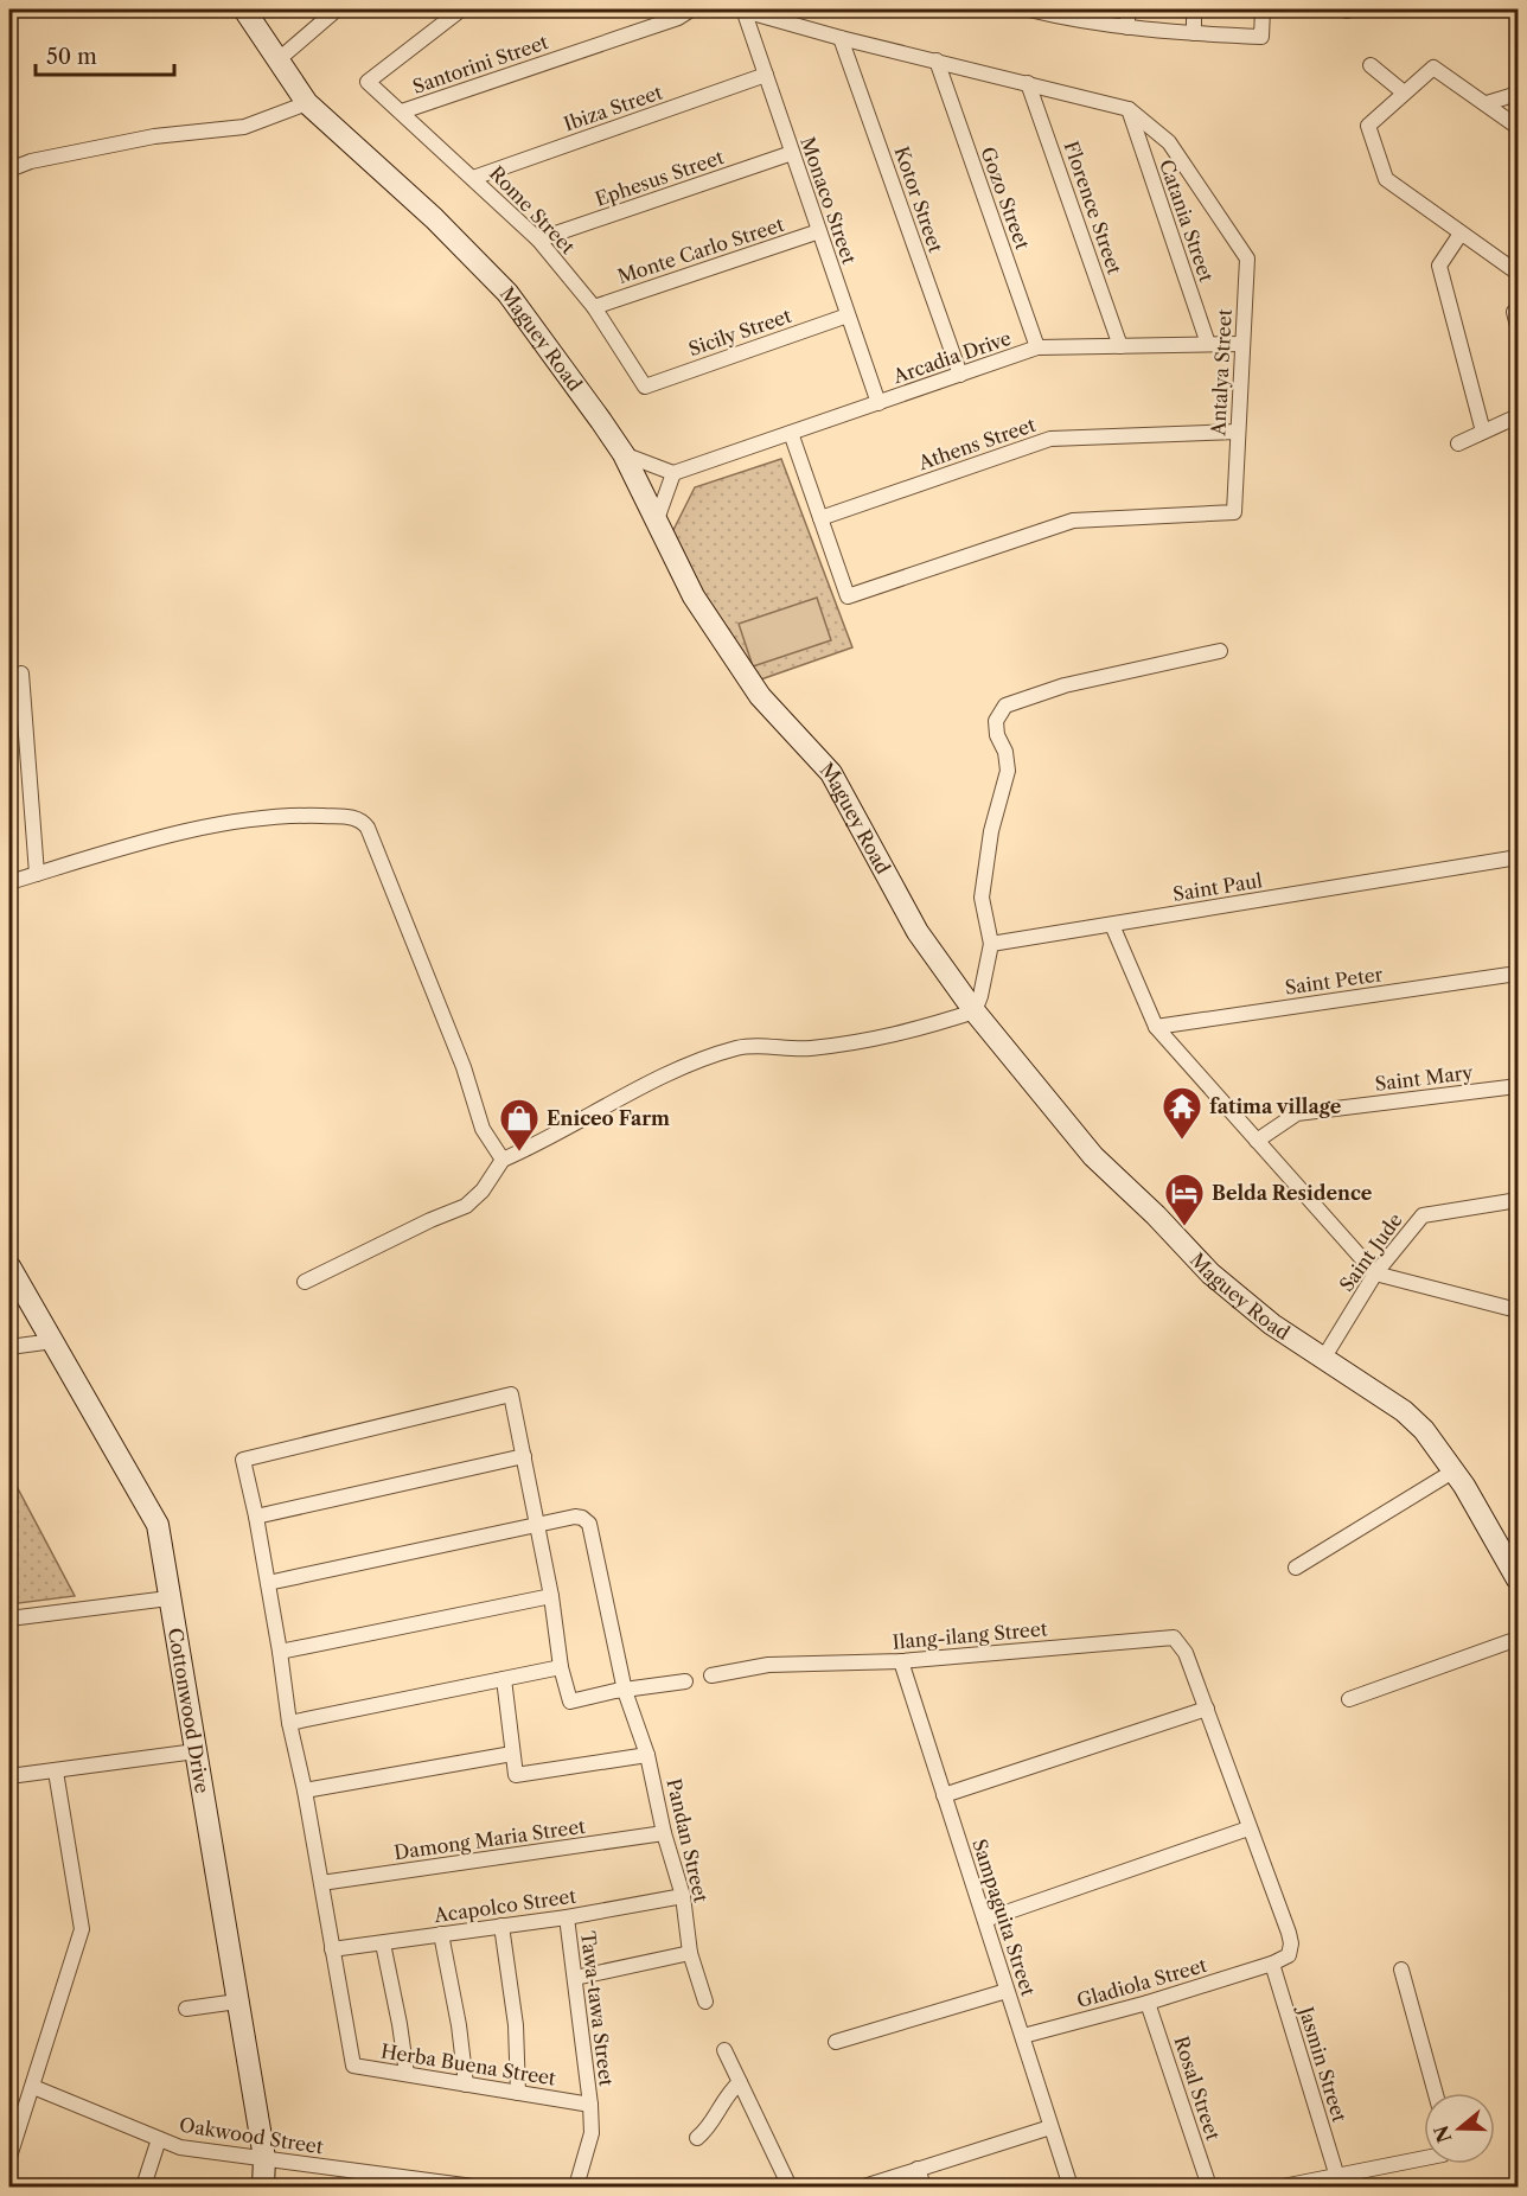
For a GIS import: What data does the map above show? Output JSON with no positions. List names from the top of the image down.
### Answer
{
  "streets": {
    "street": [
      "Santorini Street",
      "Ibiza Street",
      "Ephesus Street",
      "Gozo Street",
      "Kotor Street",
      "Monaco Street",
      "Florence Street",
      "Rome Street",
      "Catania Street",
      "Monte Carlo Street",
      "Sicily Street",
      "Maguey Road",
      "Arcadia Drive",
      "Antalya Street",
      "Athens Street",
      "Saint Paul",
      "Saint Peter",
      "Saint Mary",
      "Saint Jude",
      "Ilang-ilang Street",
      "Cottonwood Drive",
      "Damong Maria Street",
      "Pandan Street",
      "Acapolco Street",
      "Sampaguita Street",
      "Gladiola Street",
      "Tawa-tawa Street",
      "Herba Buena Street",
      "Jasmin Street",
      "Rosal Street",
      "Oakwood Street"
    ]
  },
  "crossings": [
    ["Santorini Street", "Rome Street"],
    ["Ibiza Street", "Monaco Street"],
    ["Ibiza Street", "Rome Street"],
    ["Ephesus Street", "Monaco Street"],
    ["Ephesus Street", "Rome Street"],
    ["Gozo Street", "Arcadia Drive"],
    ["Gozo Street", "Antalya Street"],
    ["Kotor Street", "Arcadia Drive"],
    ["Kotor Street", "Antalya Street"],
    ["Monaco Street", "Monte Carlo Street"],
    ["Monaco Street", "Sicily Street"],
    ["Monaco Street", "Arcadia Drive"],
    ["Monaco Street", "Antalya Street"],
    ["Florence Street", "Arcadia Drive"],
    ["Florence Street", "Antalya Street"],
    ["Rome Street", "Monte Carlo Street"],
    ["Rome Street", "Sicily Street"],
    ["Catania Street", "Arcadia Drive"],
    ["Catania Street", "Antalya Street"],
    ["Maguey Road", "Saint Jude"],
    ["Arcadia Drive", "Antalya Street"],
    ["Antalya Street", "Athens Street"],
    ["Ilang-ilang Street", "Sampaguita Street"],
    ["Cottonwood Drive", "Oakwood Street"],
    ["Damong Maria Street", "Pandan Street"],
    ["Damong Maria Street", "Herba Buena Street"],
    ["Pandan Street", "Acapolco Street"],
    ["Pandan Street", "Herba Buena Street"],
    ["Acapolco Street", "Tawa-tawa Street"],
    ["Acapolco Street", "Herba Buena Street"],
    ["Sampaguita Street", "Gladiola Street"],
    ["Gladiola Street", "Jasmin Street"],
    ["Gladiola Street", "Rosal Street"],
    ["Tawa-tawa Street", "Herba Buena Street"]
  ],
  "places": {
    "temple": ["fatima village"],
    "shop": ["Eniceo Farm"],
    "hotel": ["Belda Residence"]
  },
  "scale_bar": "50 m",
  "north": "left"
}
